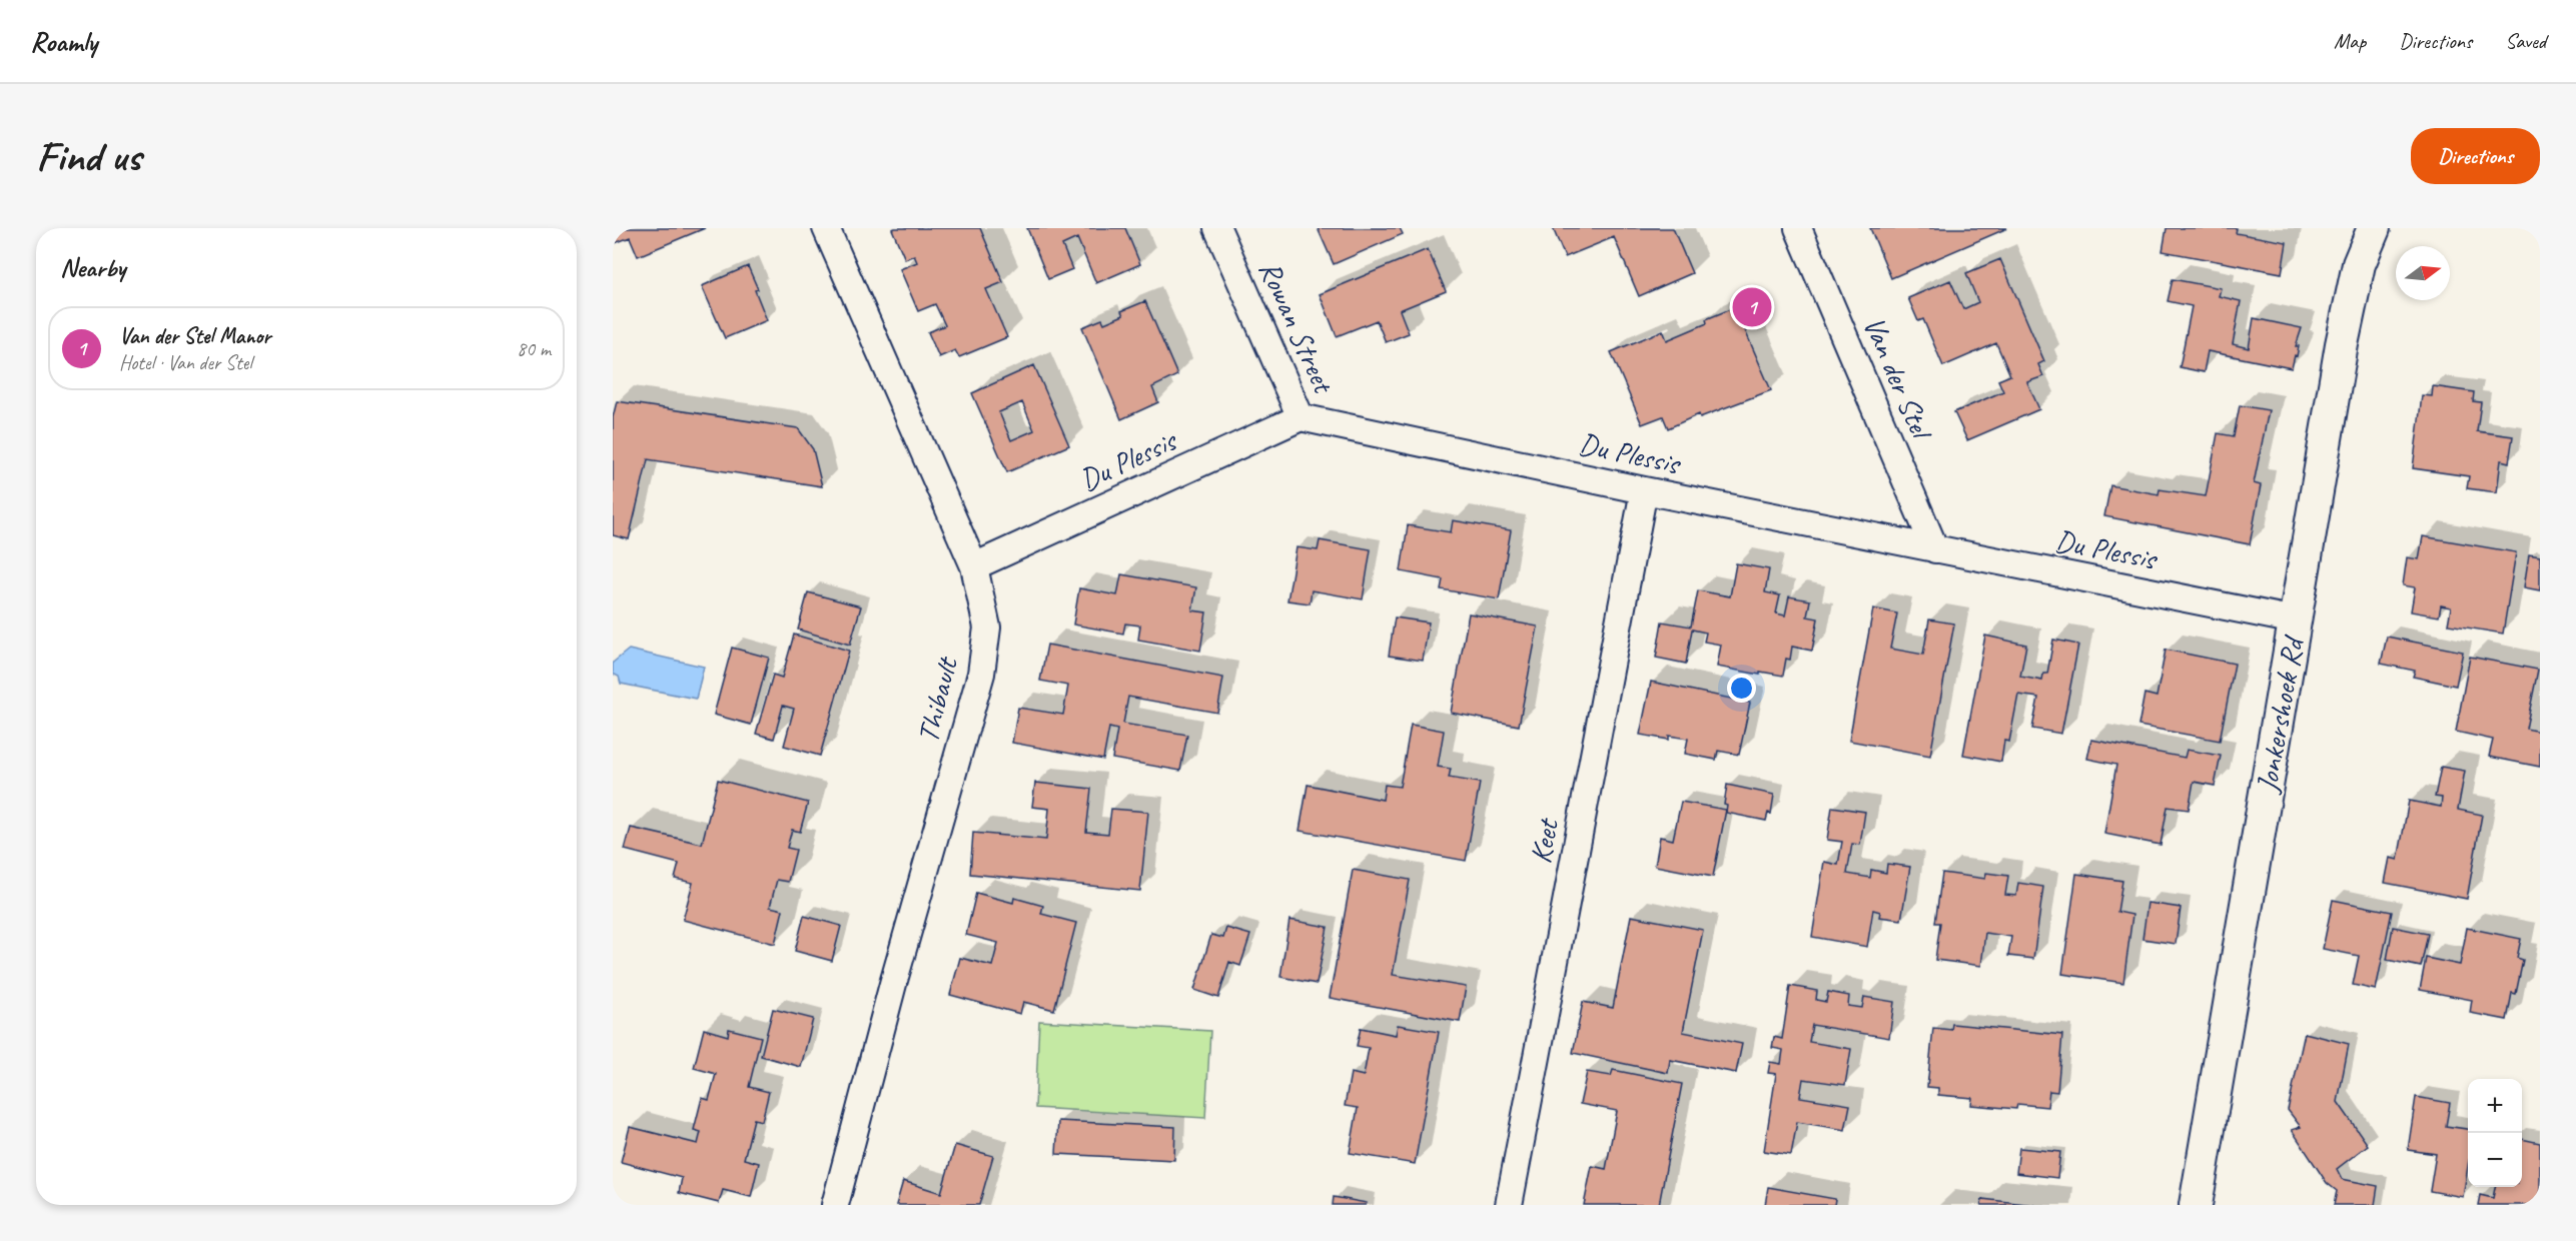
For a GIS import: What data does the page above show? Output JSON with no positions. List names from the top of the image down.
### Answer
{
  "streets": {
    "street": [
      "Rowan Street",
      "Van der Stel",
      "Du Plessis",
      "Thibault",
      "Jonkershoek Rd",
      "Keet"
    ]
  },
  "crossings": [
    ["Rowan Street", "Du Plessis"],
    ["Van der Stel", "Du Plessis"],
    ["Du Plessis", "Thibault"],
    ["Du Plessis", "Jonkershoek Rd"],
    ["Du Plessis", "Keet"]
  ],
  "north": "right",
  "page": {
    "header": "Roamly",
    "nav": ["Map", "Directions", "Saved"],
    "buttons": "Directions",
    "title": "Find us",
    "heading": "Nearby",
    "pins": "1",
    "list": [
      {
        "mark": "1",
        "name": "Van der Stel Manor",
        "note": "Hotel · Van der Stel",
        "value": "80 m"
      }
    ],
    "map_buttons": ["+", "−"]
  }
}
